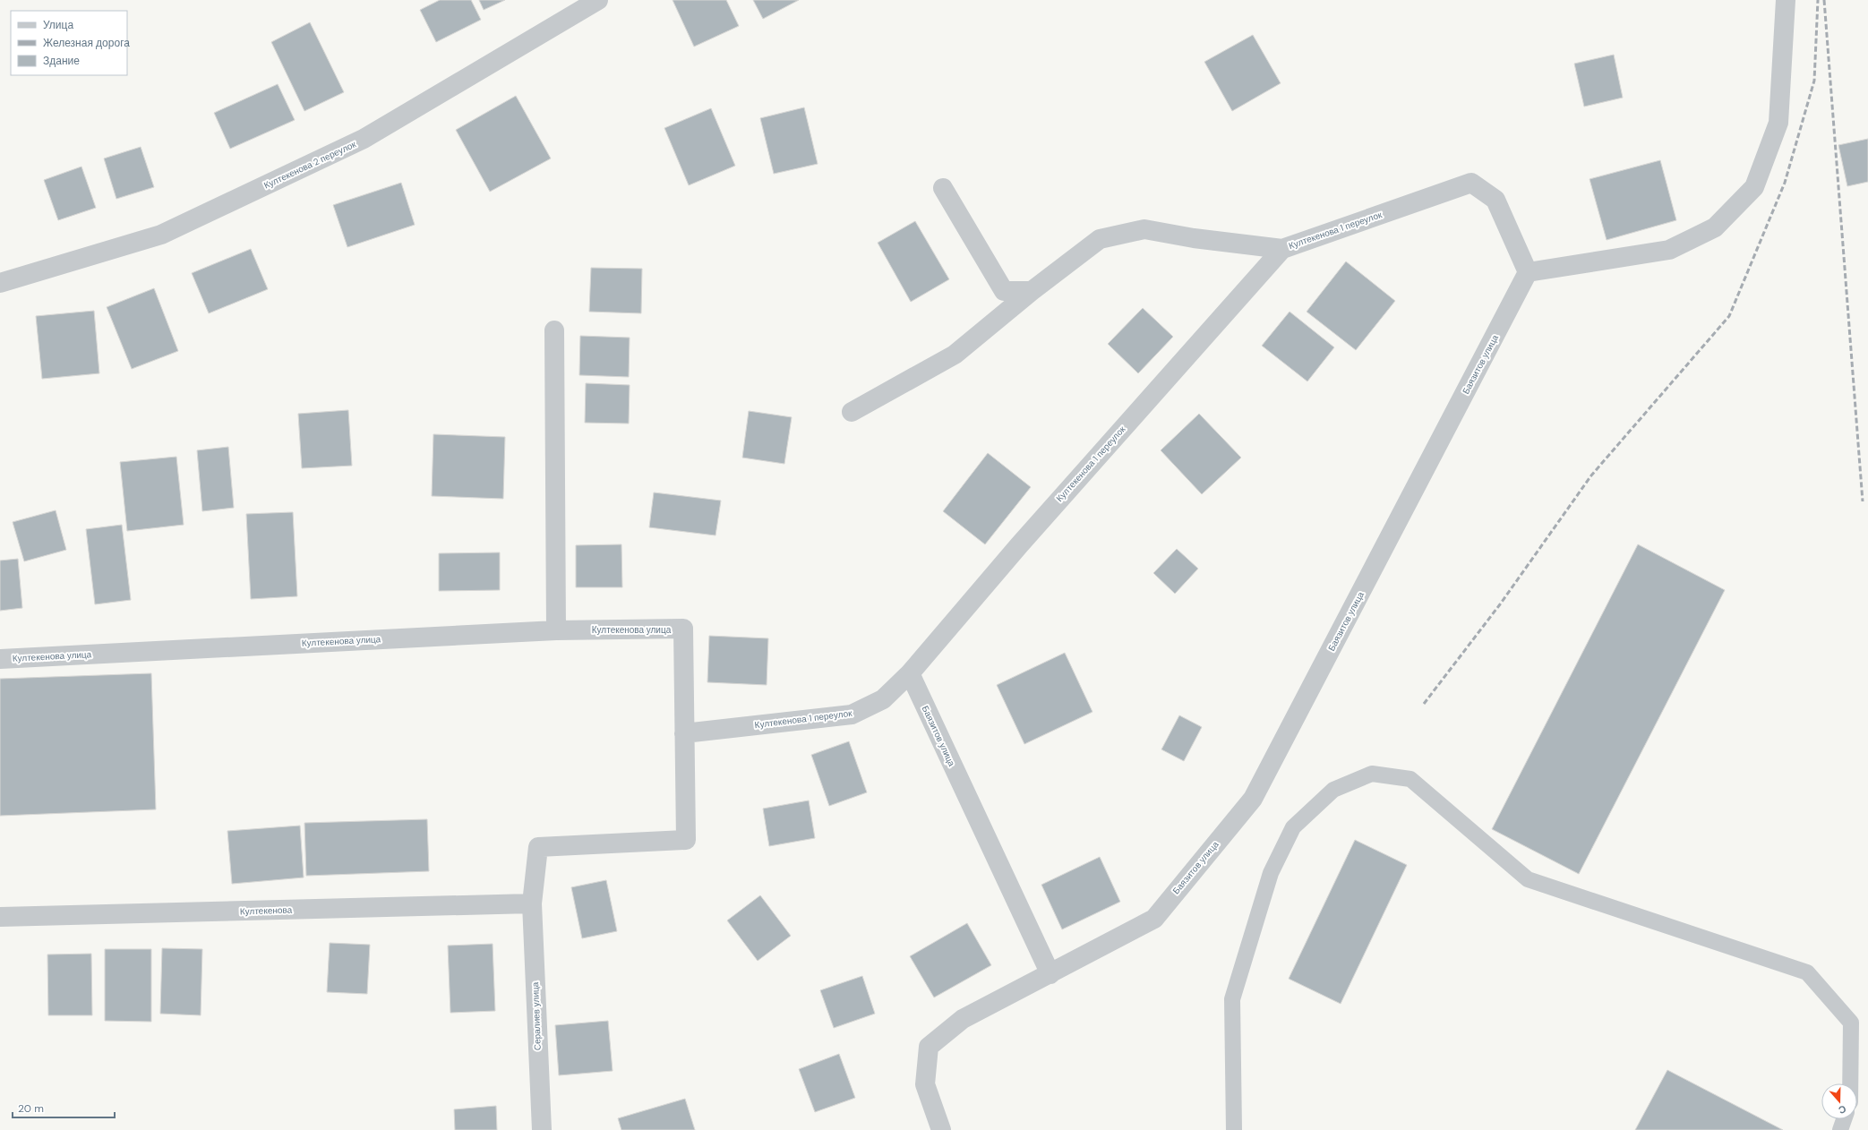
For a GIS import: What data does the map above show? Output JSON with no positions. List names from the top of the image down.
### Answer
{
  "streets": {
    "street": [
      "Култекенова 2 переулок",
      "Култекенова 1 переулок",
      "Баязитов улица",
      "Култекенова улица",
      "Култекенова",
      "Сералиев улица"
    ]
  },
  "crossings": [
    ["Култекенова 1 переулок", "Баязитов улица"],
    ["Култекенова 1 переулок", "Култекенова улица"],
    ["Култекенова 1 переулок", "Сералиев улица"],
    ["Култекенова улица", "Сералиев улица"],
    ["Култекенова", "Сералиев улица"]
  ],
  "legend": ["Улица", "Железная дорога", "Здание"],
  "scale_bar": "20 m",
  "north": "bottom"
}
